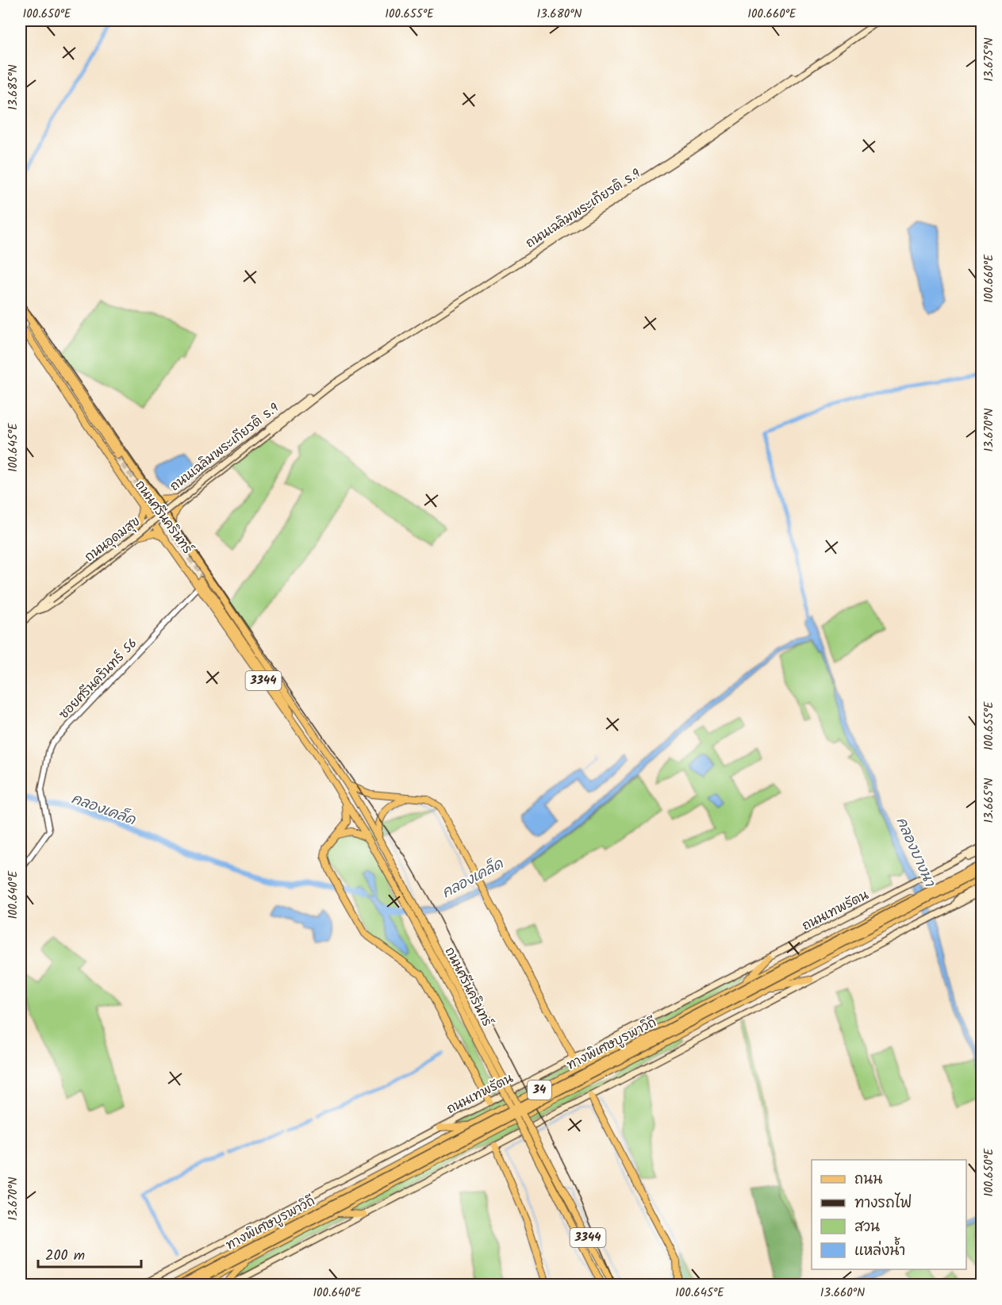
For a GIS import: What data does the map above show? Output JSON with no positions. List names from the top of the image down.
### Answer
{
  "streets": {
    "highway": ["ทางพิเศษบูรพาวิถี"],
    "main road": [
      "ถนนเฉลิมพระเกียรติ ร.9",
      "ถนนศรีนครินทร์",
      "ถนนอุดมสุข",
      "3344",
      "ถนนเทพรัตน",
      "34"
    ],
    "street": ["ซอยศรีนครินทร์ 56"]
  },
  "crossings": [
    ["ถนนเฉลิมพระเกียรติ ร.9", "ถนนศรีนครินทร์"],
    ["ถนนเฉลิมพระเกียรติ ร.9", "ถนนอุดมสุข"],
    ["ถนนศรีนครินทร์", "ถนนอุดมสุข"],
    ["ถนนศรีนครินทร์", "ซอยศรีนครินทร์ 56"],
    ["ถนนเทพรัตน", "ทางพิเศษบูรพาวิถี"]
  ],
  "water": ["คลองเคล็ด", "คลองบางนา"],
  "legend": [
    "ถนน",
    "ทางรถไฟ",
    "สวน",
    "แหล่งน้ำ"
  ],
  "scale_bar": "200 m",
  "coordinates": [
    "100.650°E",
    "100.655°E",
    "13.680°N",
    "100.660°E",
    "13.675°N",
    "13.685°N",
    "13.670°N",
    "100.645°E",
    "13.665°N",
    "100.640°E",
    "13.660°N"
  ]
}
